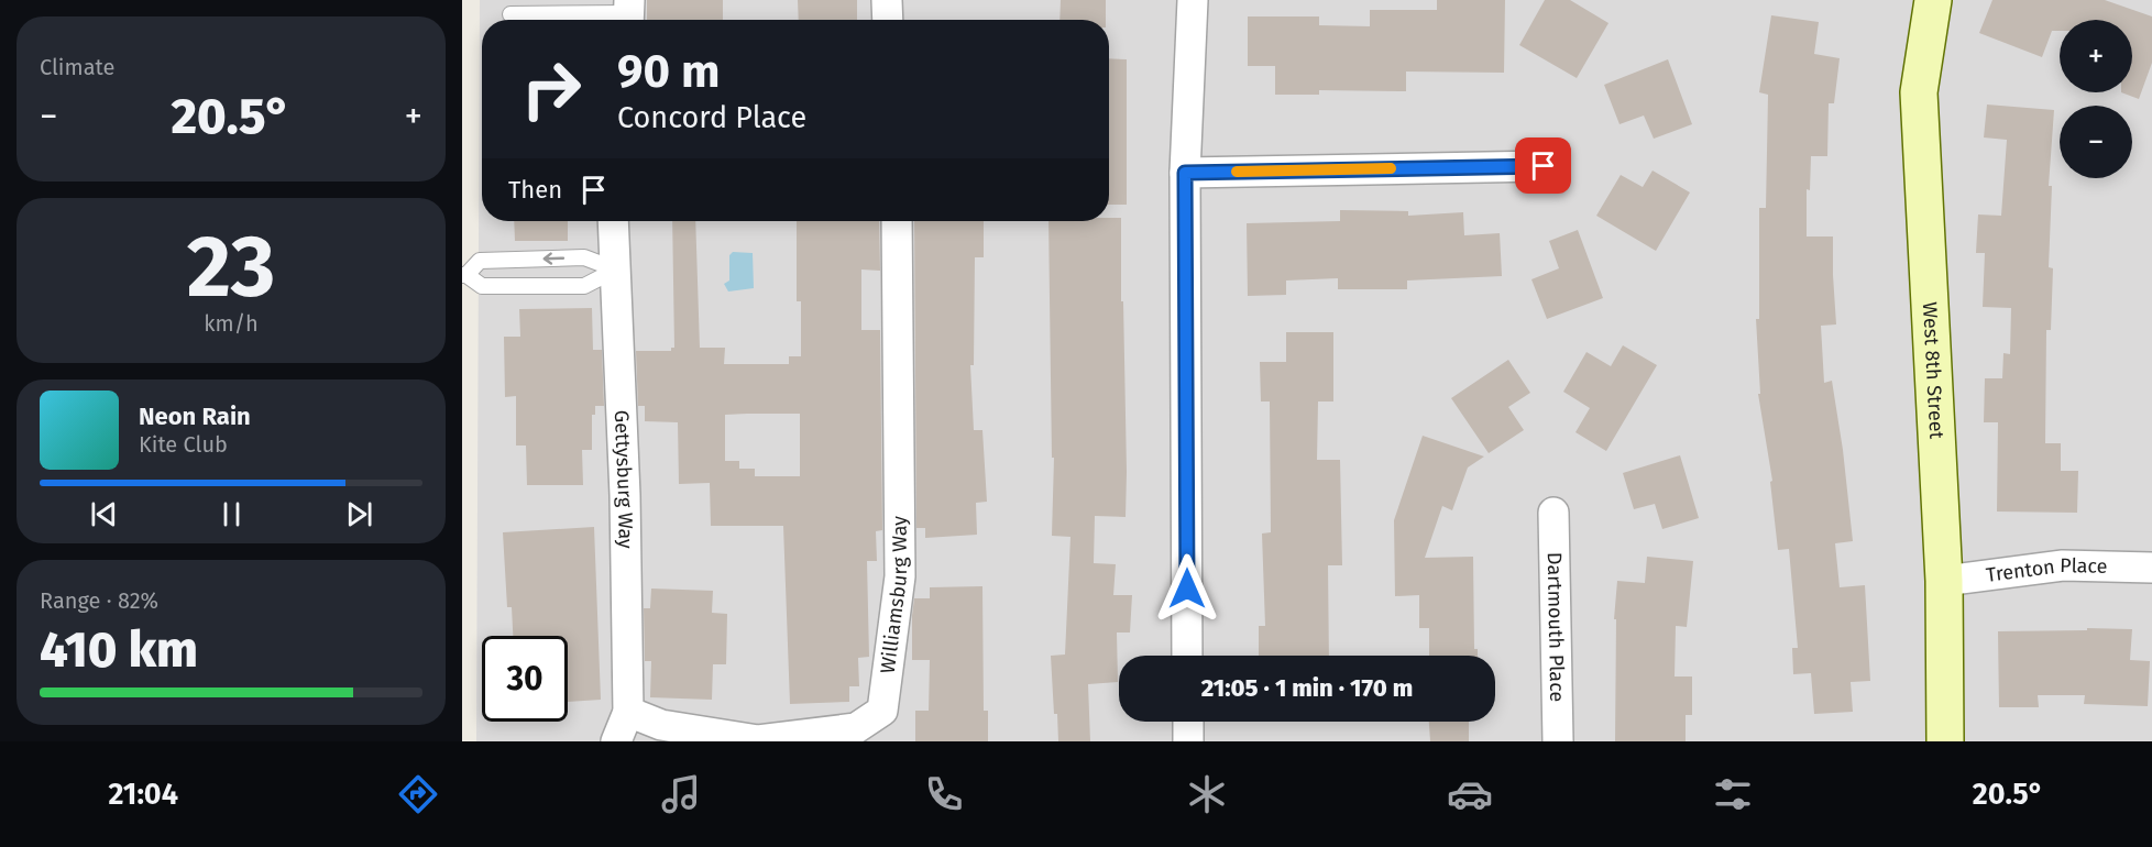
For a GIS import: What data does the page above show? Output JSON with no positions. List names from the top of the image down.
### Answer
{
  "streets": {
    "street": [
      "West 8th Street",
      "Gettysburg Way",
      "Trenton Place",
      "Williamsburg Way",
      "Dartmouth Place"
    ]
  },
  "crossings": [
    ["West 8th Street", "Trenton Place"],
    ["Gettysburg Way", "Williamsburg Way"]
  ],
  "page": {
    "tile": [
      "Climate",
      ["23", "km/h"],
      ["Range · 82%", "410 km"]
    ],
    "map_buttons": ["+", "−"],
    "turn": ["90 m", "Concord Place"],
    "heat": ["−", "20.5°", "+"],
    "then": "Then",
    "song": ["Neon Rain", "Kite Club"],
    "limit": "30",
    "trip": "21:05 · 1 min · 170 m",
    "tabs": ["21:04", "20.5°"]
  }
}
